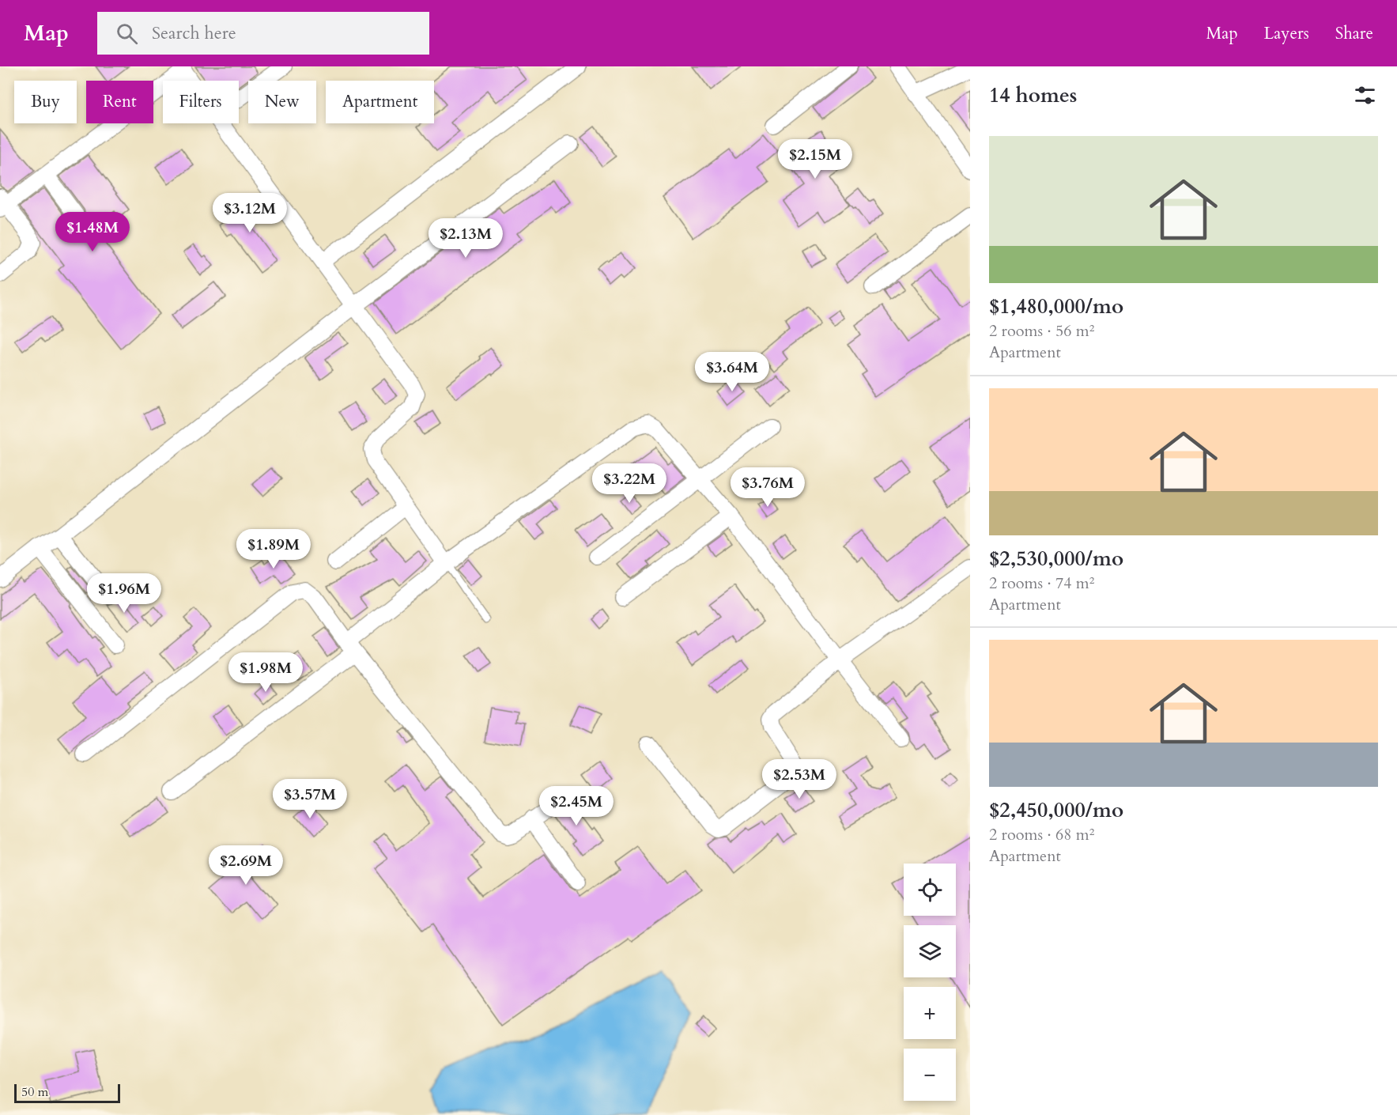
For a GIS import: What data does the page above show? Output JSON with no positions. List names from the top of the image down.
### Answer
{
  "scale_bar": "50 m",
  "page": {
    "header": "Map",
    "search": "Search here",
    "nav": ["Map", "Layers", "Share"],
    "heading": "14 homes",
    "chip": [
      "Buy",
      "Rent",
      "Filters",
      "New",
      "Apartment"
    ],
    "list": [
      {
        "name": "$1,480,000/mo",
        "note": "2 rooms · 56 m² · Apartment"
      },
      {
        "name": "$2,530,000/mo",
        "note": "2 rooms · 74 m² · Apartment"
      },
      {
        "name": "$2,450,000/mo",
        "note": "2 rooms · 68 m² · Apartment"
      }
    ],
    "price": [
      "$2.15M",
      "$3.12M",
      "$1.48M",
      "$2.13M",
      "$3.64M",
      "$3.22M",
      "$3.76M",
      "$1.89M",
      "$1.96M",
      "$1.98M",
      "$2.53M",
      "$3.57M",
      "$2.45M",
      "$2.69M"
    ],
    "map_buttons": ["+", "−"],
    "scale": "50 m"
  }
}
